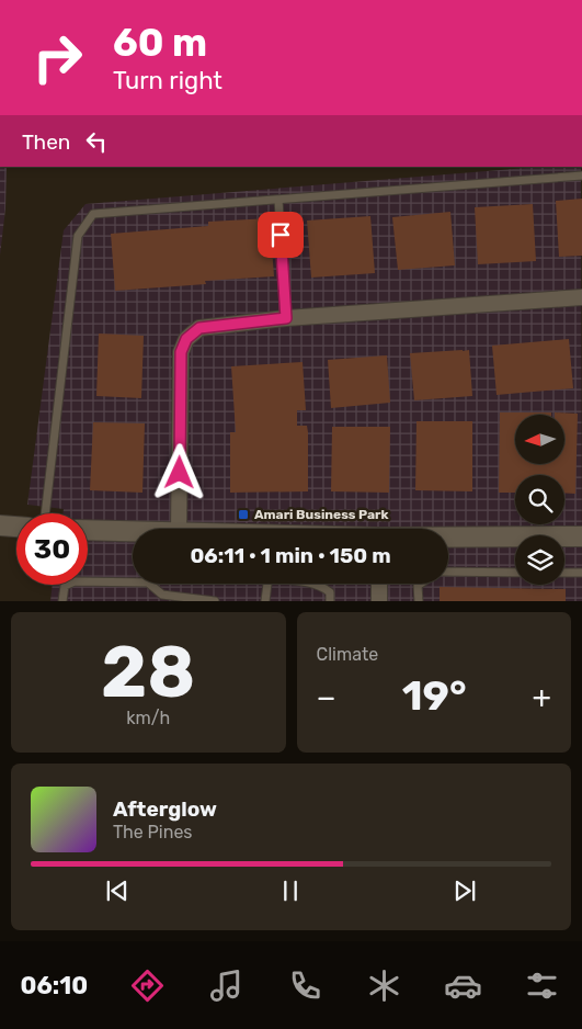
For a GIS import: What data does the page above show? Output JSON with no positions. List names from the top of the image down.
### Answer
{
  "places": {
    "transit": ["Amari Business Park"]
  },
  "north": "left",
  "page": {
    "turn": ["60 m", "Turn right"],
    "then": "Then",
    "limit": "30",
    "trip": "06:11 · 1 min · 150 m",
    "tile": [
      ["28", "km/h"],
      "Climate"
    ],
    "heat": ["−", "19°", "+"],
    "song": ["Afterglow", "The Pines"],
    "tabs": "06:10"
  }
}
